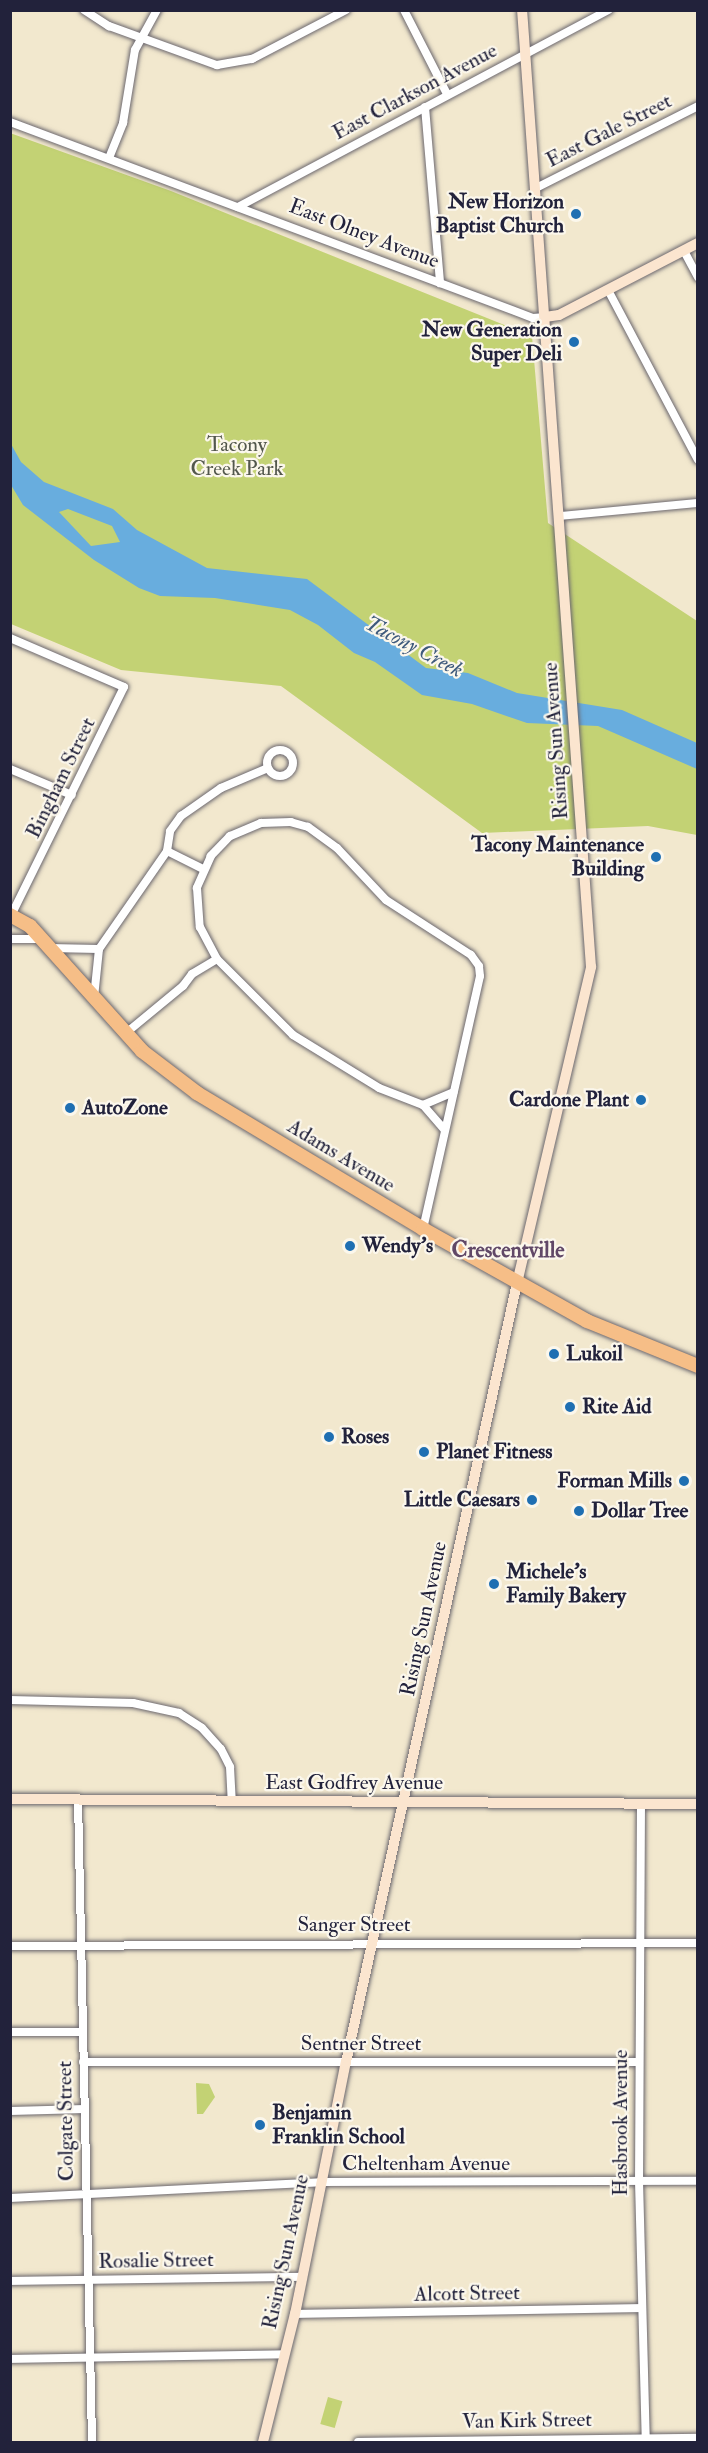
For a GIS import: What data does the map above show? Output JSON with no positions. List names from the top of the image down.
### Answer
{
  "streets": {
    "highway": ["Adams Avenue"],
    "main road": ["East Olney Avenue", "Rising Sun Avenue", "East Godfrey Avenue"],
    "street": [
      "East Clarkson Avenue",
      "East Gale Street",
      "Bingham Street",
      "Sanger Street",
      "Sentner Street",
      "Colgate Street",
      "Hasbrook Avenue",
      "Cheltenham Avenue",
      "Rosalie Street",
      "Alcott Street",
      "Van Kirk Street"
    ]
  },
  "crossings": [
    ["East Clarkson Avenue", "East Olney Avenue"],
    ["East Clarkson Avenue", "Rising Sun Avenue"],
    ["East Gale Street", "Rising Sun Avenue"],
    ["East Olney Avenue", "Rising Sun Avenue"],
    ["Rising Sun Avenue", "Adams Avenue"],
    ["Rising Sun Avenue", "East Godfrey Avenue"],
    ["Rising Sun Avenue", "Sanger Street"],
    ["Rising Sun Avenue", "Sentner Street"],
    ["Rising Sun Avenue", "Cheltenham Avenue"],
    ["Rising Sun Avenue", "Rosalie Street"],
    ["Rising Sun Avenue", "Alcott Street"],
    ["Bingham Street", "Adams Avenue"],
    ["East Godfrey Avenue", "Colgate Street"],
    ["East Godfrey Avenue", "Hasbrook Avenue"],
    ["Sanger Street", "Colgate Street"],
    ["Sanger Street", "Hasbrook Avenue"],
    ["Sentner Street", "Colgate Street"],
    ["Sentner Street", "Hasbrook Avenue"],
    ["Colgate Street", "Cheltenham Avenue"],
    ["Colgate Street", "Rosalie Street"],
    ["Hasbrook Avenue", "Cheltenham Avenue"],
    ["Hasbrook Avenue", "Alcott Street"],
    ["Hasbrook Avenue", "Van Kirk Street"]
  ],
  "districts": ["Crescentville"],
  "water": ["Tacony Creek"],
  "parks": ["Tacony Creek Park"],
  "places": [
    "New Horizon Baptist Church",
    "New Generation Super Deli",
    "Tacony Maintenance Building",
    "Cardone Plant",
    "AutoZone",
    "Wendy's",
    "Lukoil",
    "Rite Aid",
    "Roses",
    "Planet Fitness",
    "Forman Mills",
    "Little Caesars",
    "Dollar Tree",
    "Michele's Family Bakery",
    "Benjamin Franklin School"
  ]
}
